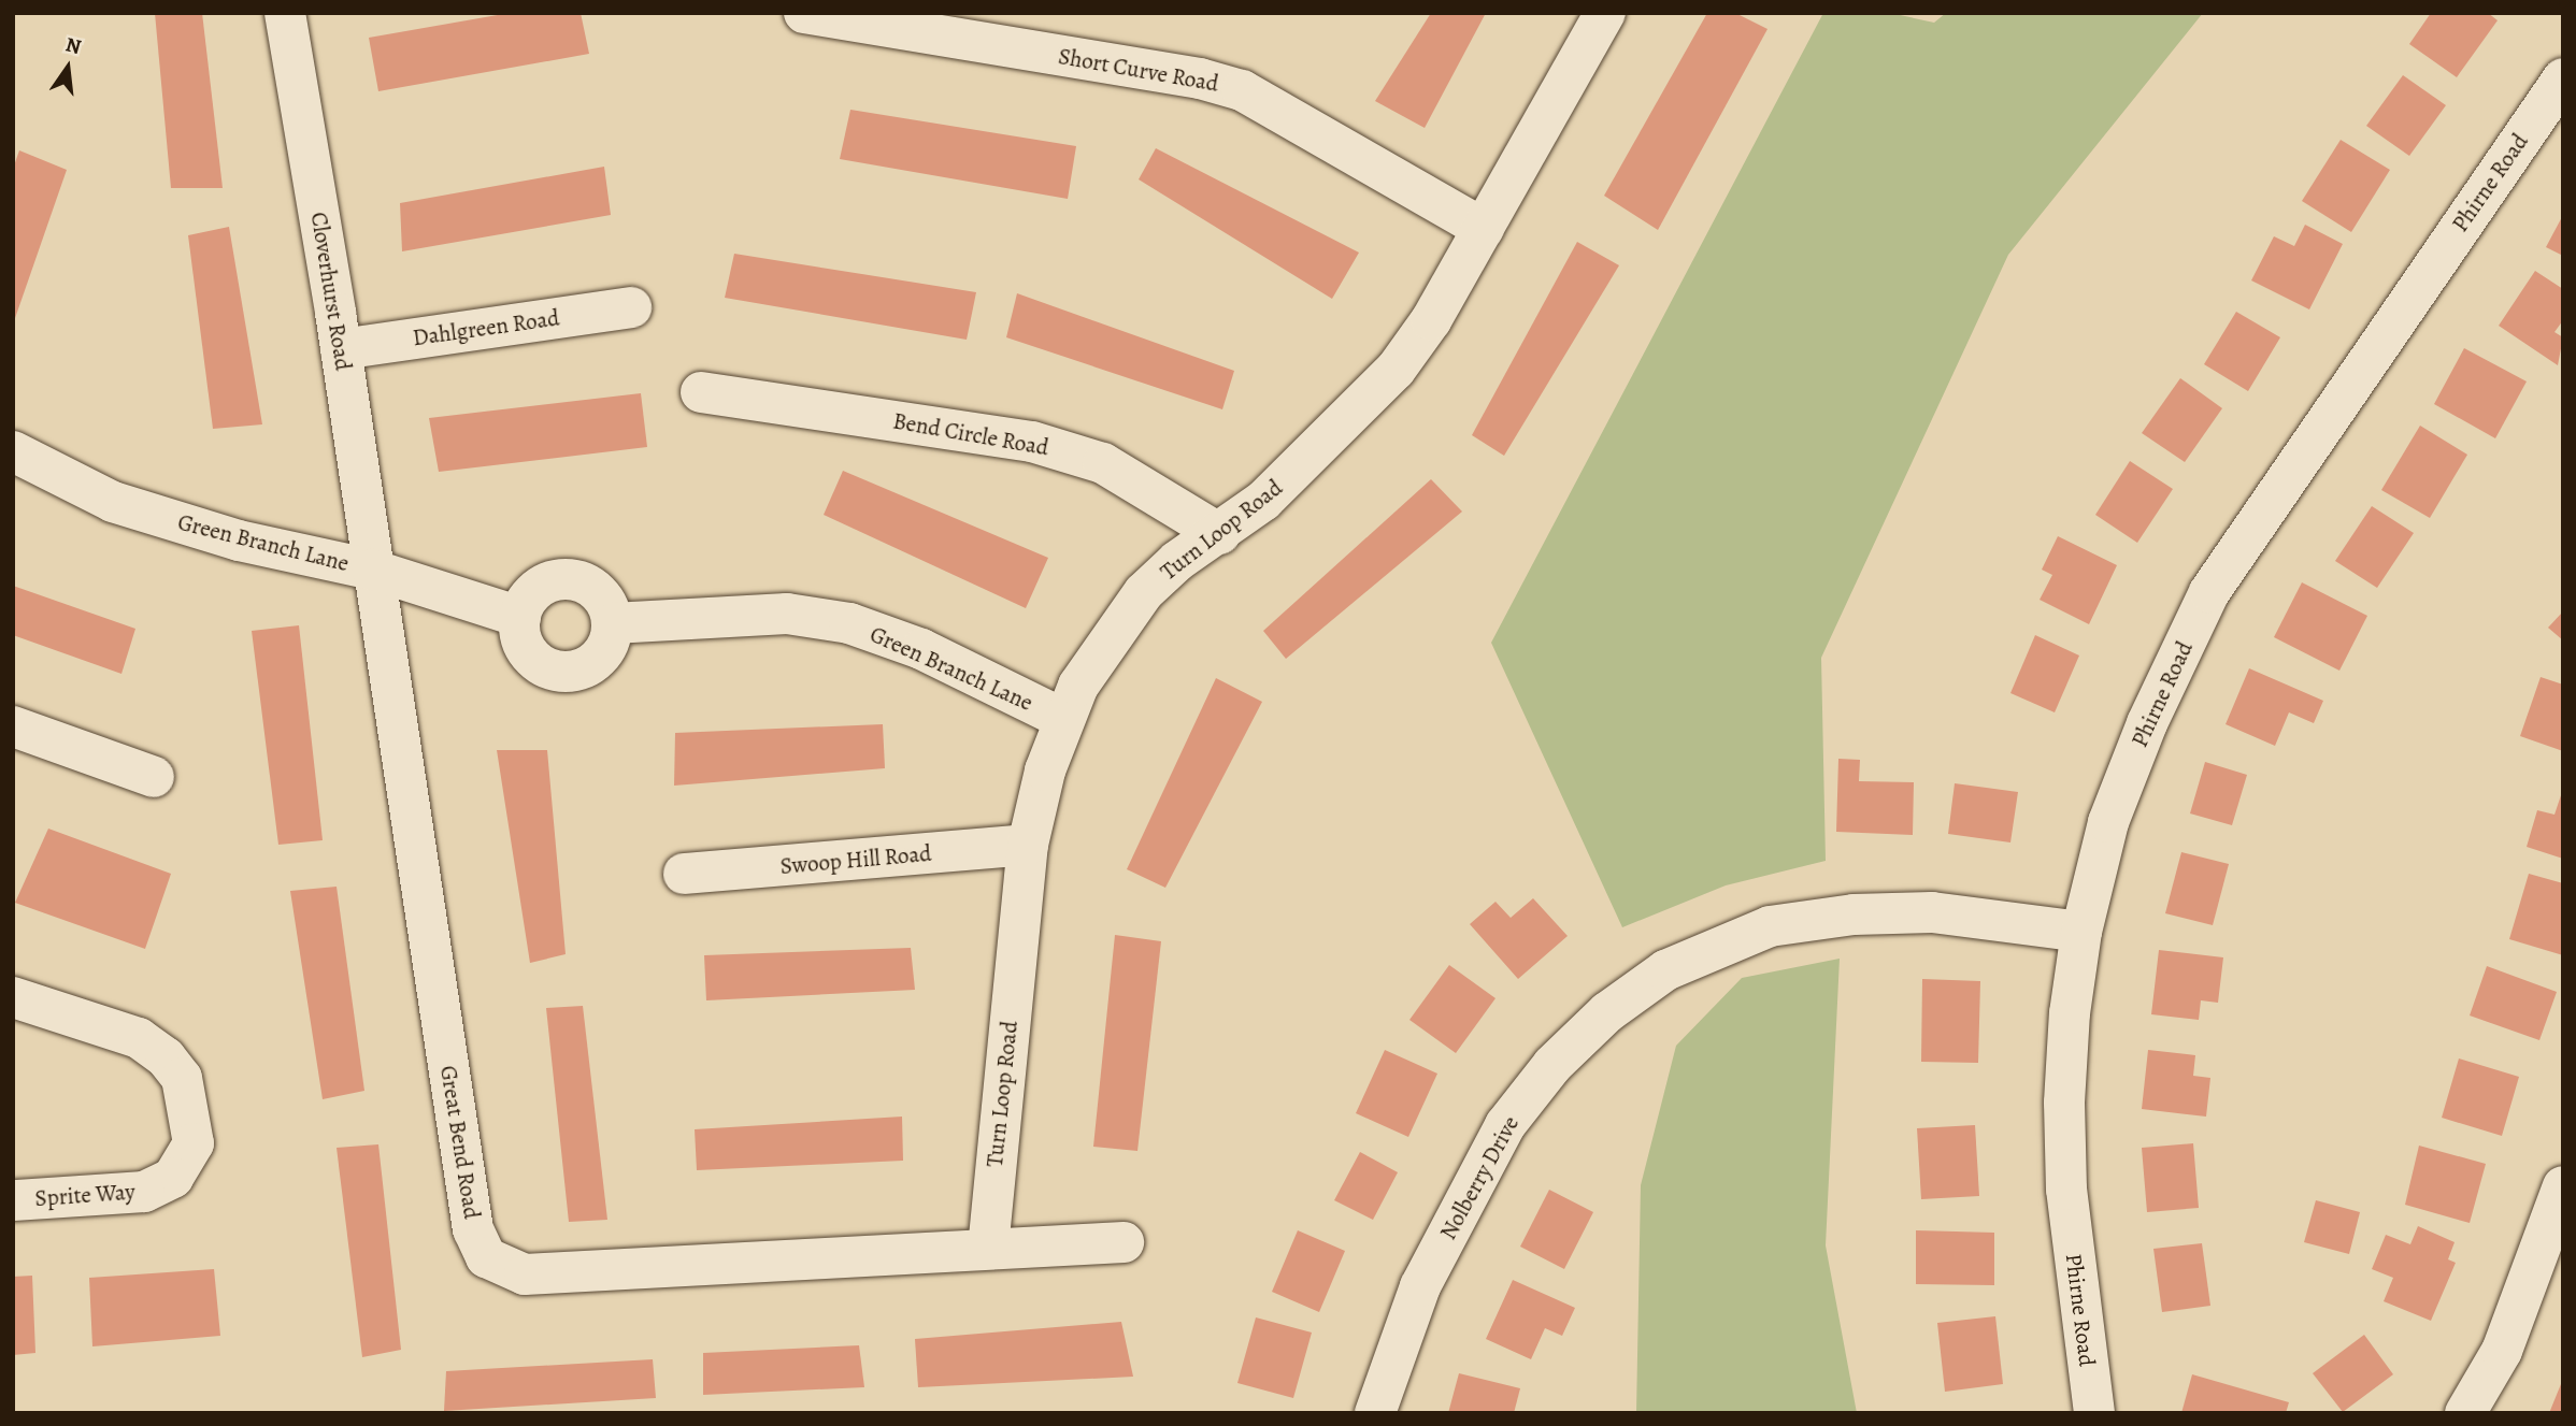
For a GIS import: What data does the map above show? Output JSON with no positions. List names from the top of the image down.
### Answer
{
  "streets": {
    "street": [
      "Short Curve Road",
      "Phirne Road",
      "Cloverhurst Road",
      "Dahlgreen Road",
      "Bend Circle Road",
      "Turn Loop Road",
      "Green Branch Lane",
      "Swoop Hill Road",
      "Great Bend Road",
      "Nolberry Drive",
      "Sprite Way"
    ]
  },
  "crossings": [
    ["Short Curve Road", "Turn Loop Road"],
    ["Phirne Road", "Nolberry Drive"],
    ["Cloverhurst Road", "Dahlgreen Road"],
    ["Cloverhurst Road", "Green Branch Lane"],
    ["Cloverhurst Road", "Great Bend Road"],
    ["Bend Circle Road", "Turn Loop Road"],
    ["Turn Loop Road", "Green Branch Lane"],
    ["Turn Loop Road", "Swoop Hill Road"],
    ["Turn Loop Road", "Great Bend Road"],
    ["Green Branch Lane", "Great Bend Road"]
  ],
  "north": "top"
}
